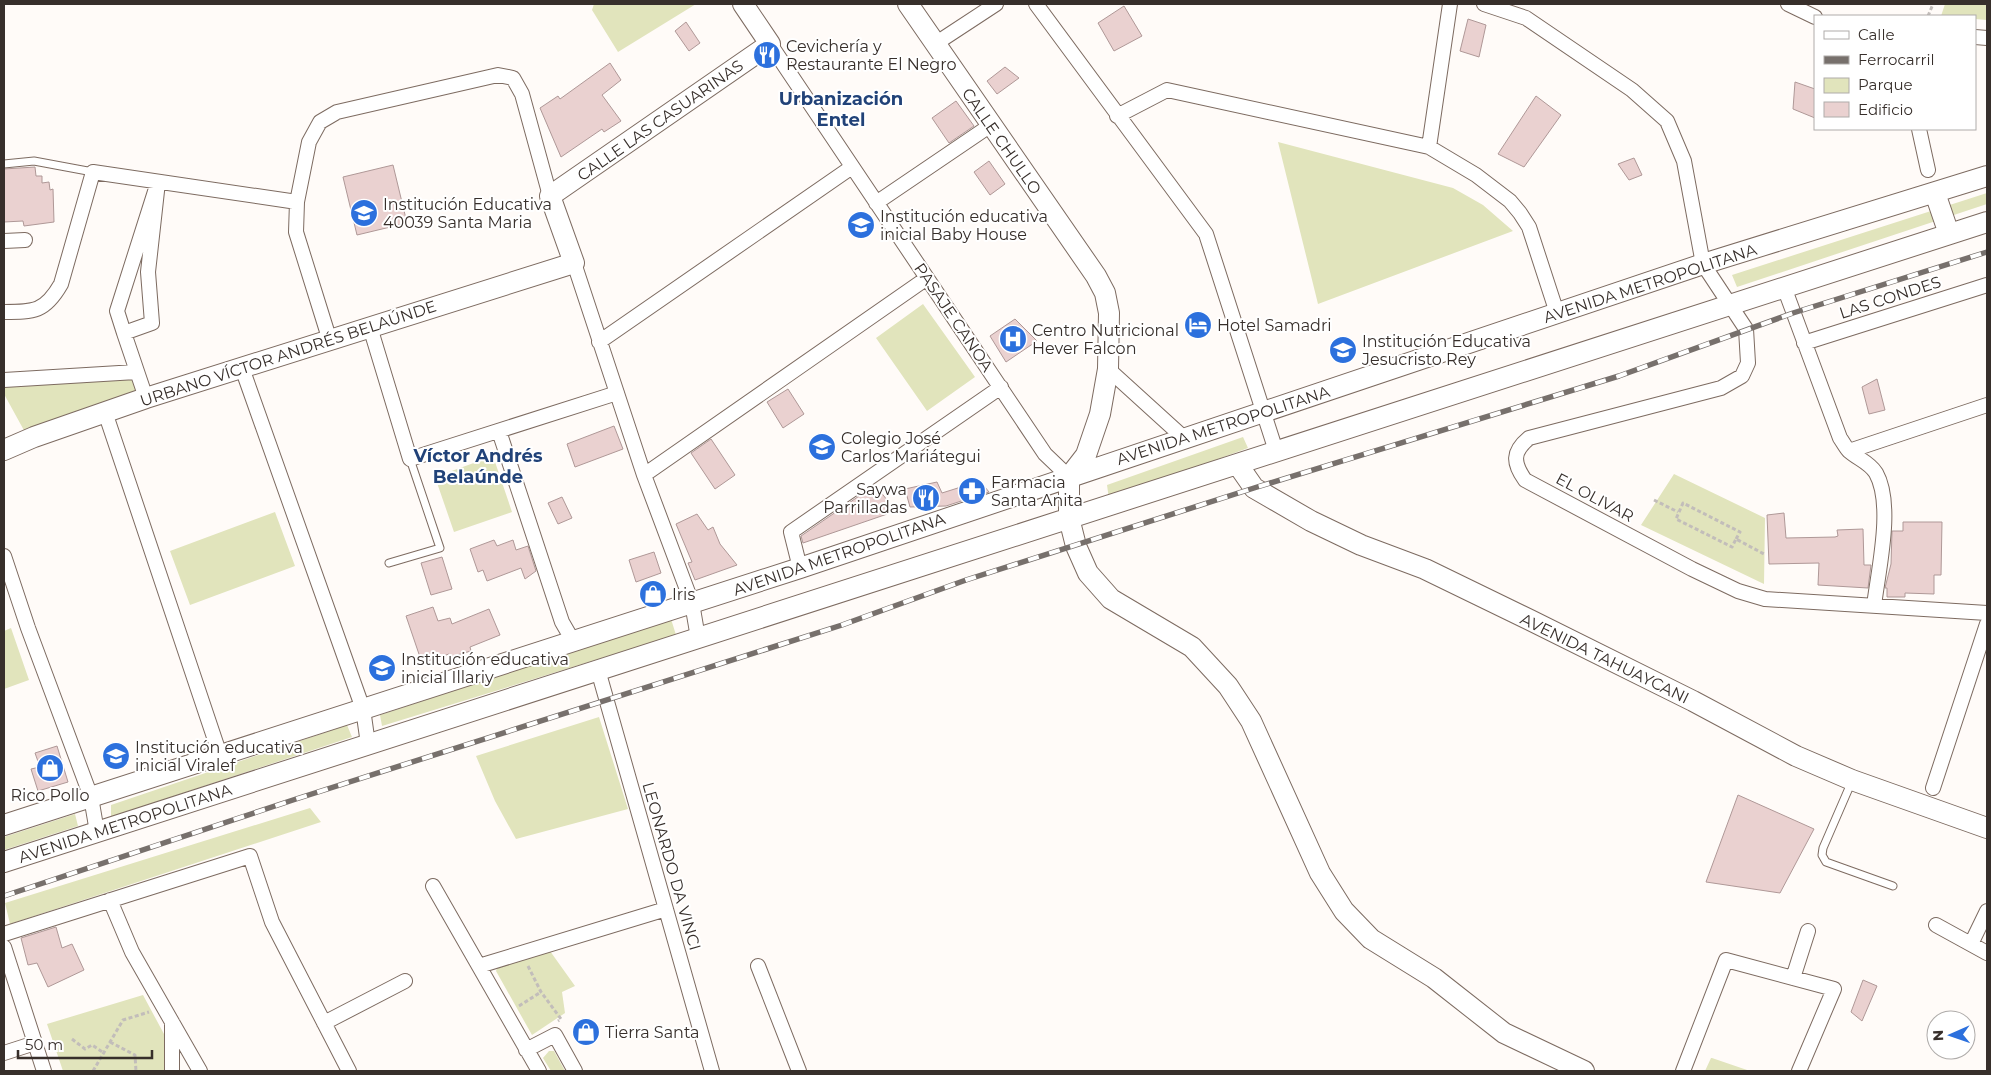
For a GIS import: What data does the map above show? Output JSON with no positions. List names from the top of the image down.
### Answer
{
  "streets": {
    "main road": [
      "CALLE LAS CASUARINAS",
      "CALLE CHULLO",
      "AVENIDA METROPOLITANA",
      "PASAJE CANOA",
      "URBANO VÍCTOR ANDRÉS BELAÚNDE",
      "AVENIDA TAHUAYCANI"
    ],
    "street": ["LAS CONDES", "EL OLIVAR", "LEONARDO DA VINCI"]
  },
  "crossings": [
    ["CALLE LAS CASUARINAS", "PASAJE CANOA"],
    ["CALLE CHULLO", "AVENIDA METROPOLITANA"],
    ["CALLE CHULLO", "PASAJE CANOA"],
    ["AVENIDA METROPOLITANA", "PASAJE CANOA"],
    ["AVENIDA METROPOLITANA", "EL OLIVAR"],
    ["AVENIDA METROPOLITANA", "AVENIDA TAHUAYCANI"],
    ["AVENIDA METROPOLITANA", "LEONARDO DA VINCI"]
  ],
  "districts": ["Urbanización Entel", "Víctor Andrés Belaúnde"],
  "places": {
    "restaurant": ["Cevichería y Restaurante El Negro", "Saywa Parrilladas"],
    "school or university": [
      "Institución Educativa 40039 Santa Maria",
      "Institución educativa inicial Baby House",
      "Institución Educativa Jesucristo Rey",
      "Colegio José Carlos Mariátegui",
      "Institución educativa inicial Illariy",
      "Institución educativa inicial Viralef"
    ],
    "hotel": ["Hotel Samadri"],
    "hospital": ["Centro Nutricional Hever Falcon"],
    "pharmacy": ["Farmacia Santa Anita"],
    "shop": ["Iris", "Rico Pollo", "Tierra Santa"]
  },
  "legend": [
    "Calle",
    "Ferrocarril",
    "Parque",
    "Edificio"
  ],
  "scale_bar": "50 m",
  "north": "left"
}
